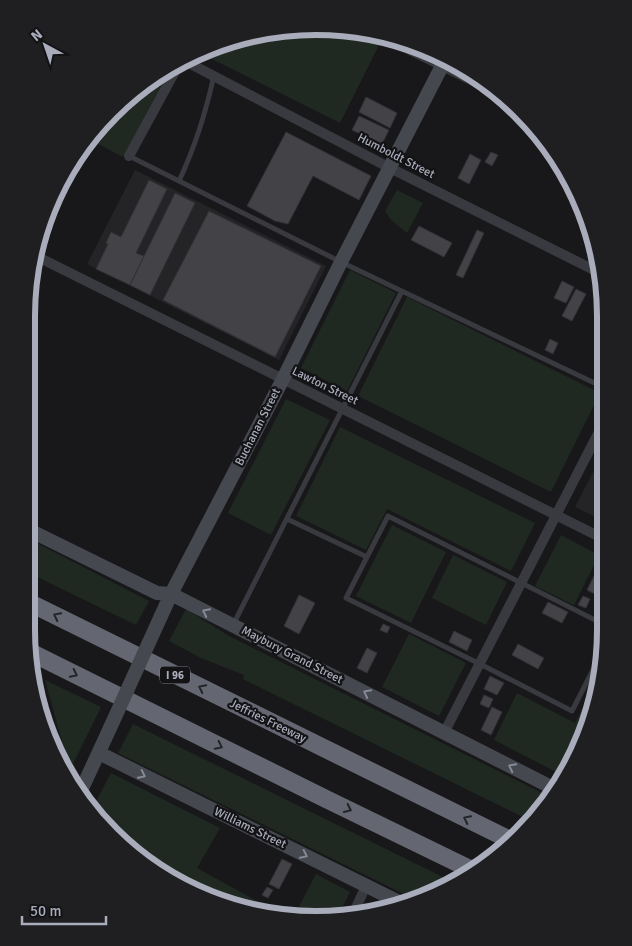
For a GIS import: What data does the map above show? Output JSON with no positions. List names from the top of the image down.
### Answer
{
  "streets": {
    "highway": ["I 96", "Jeffries Freeway"],
    "street": [
      "Humboldt Street",
      "Lawton Street",
      "Buchanan Street",
      "Maybury Grand Street",
      "Williams Street"
    ]
  },
  "crossings": [
    ["Humboldt Street", "Buchanan Street"],
    ["Lawton Street", "Buchanan Street"],
    ["Buchanan Street", "Maybury Grand Street"],
    ["Buchanan Street", "Williams Street"]
  ],
  "one_way": ["Maybury Grand Street", "Williams Street"],
  "scale_bar": "50 m",
  "north": "top left"
}
